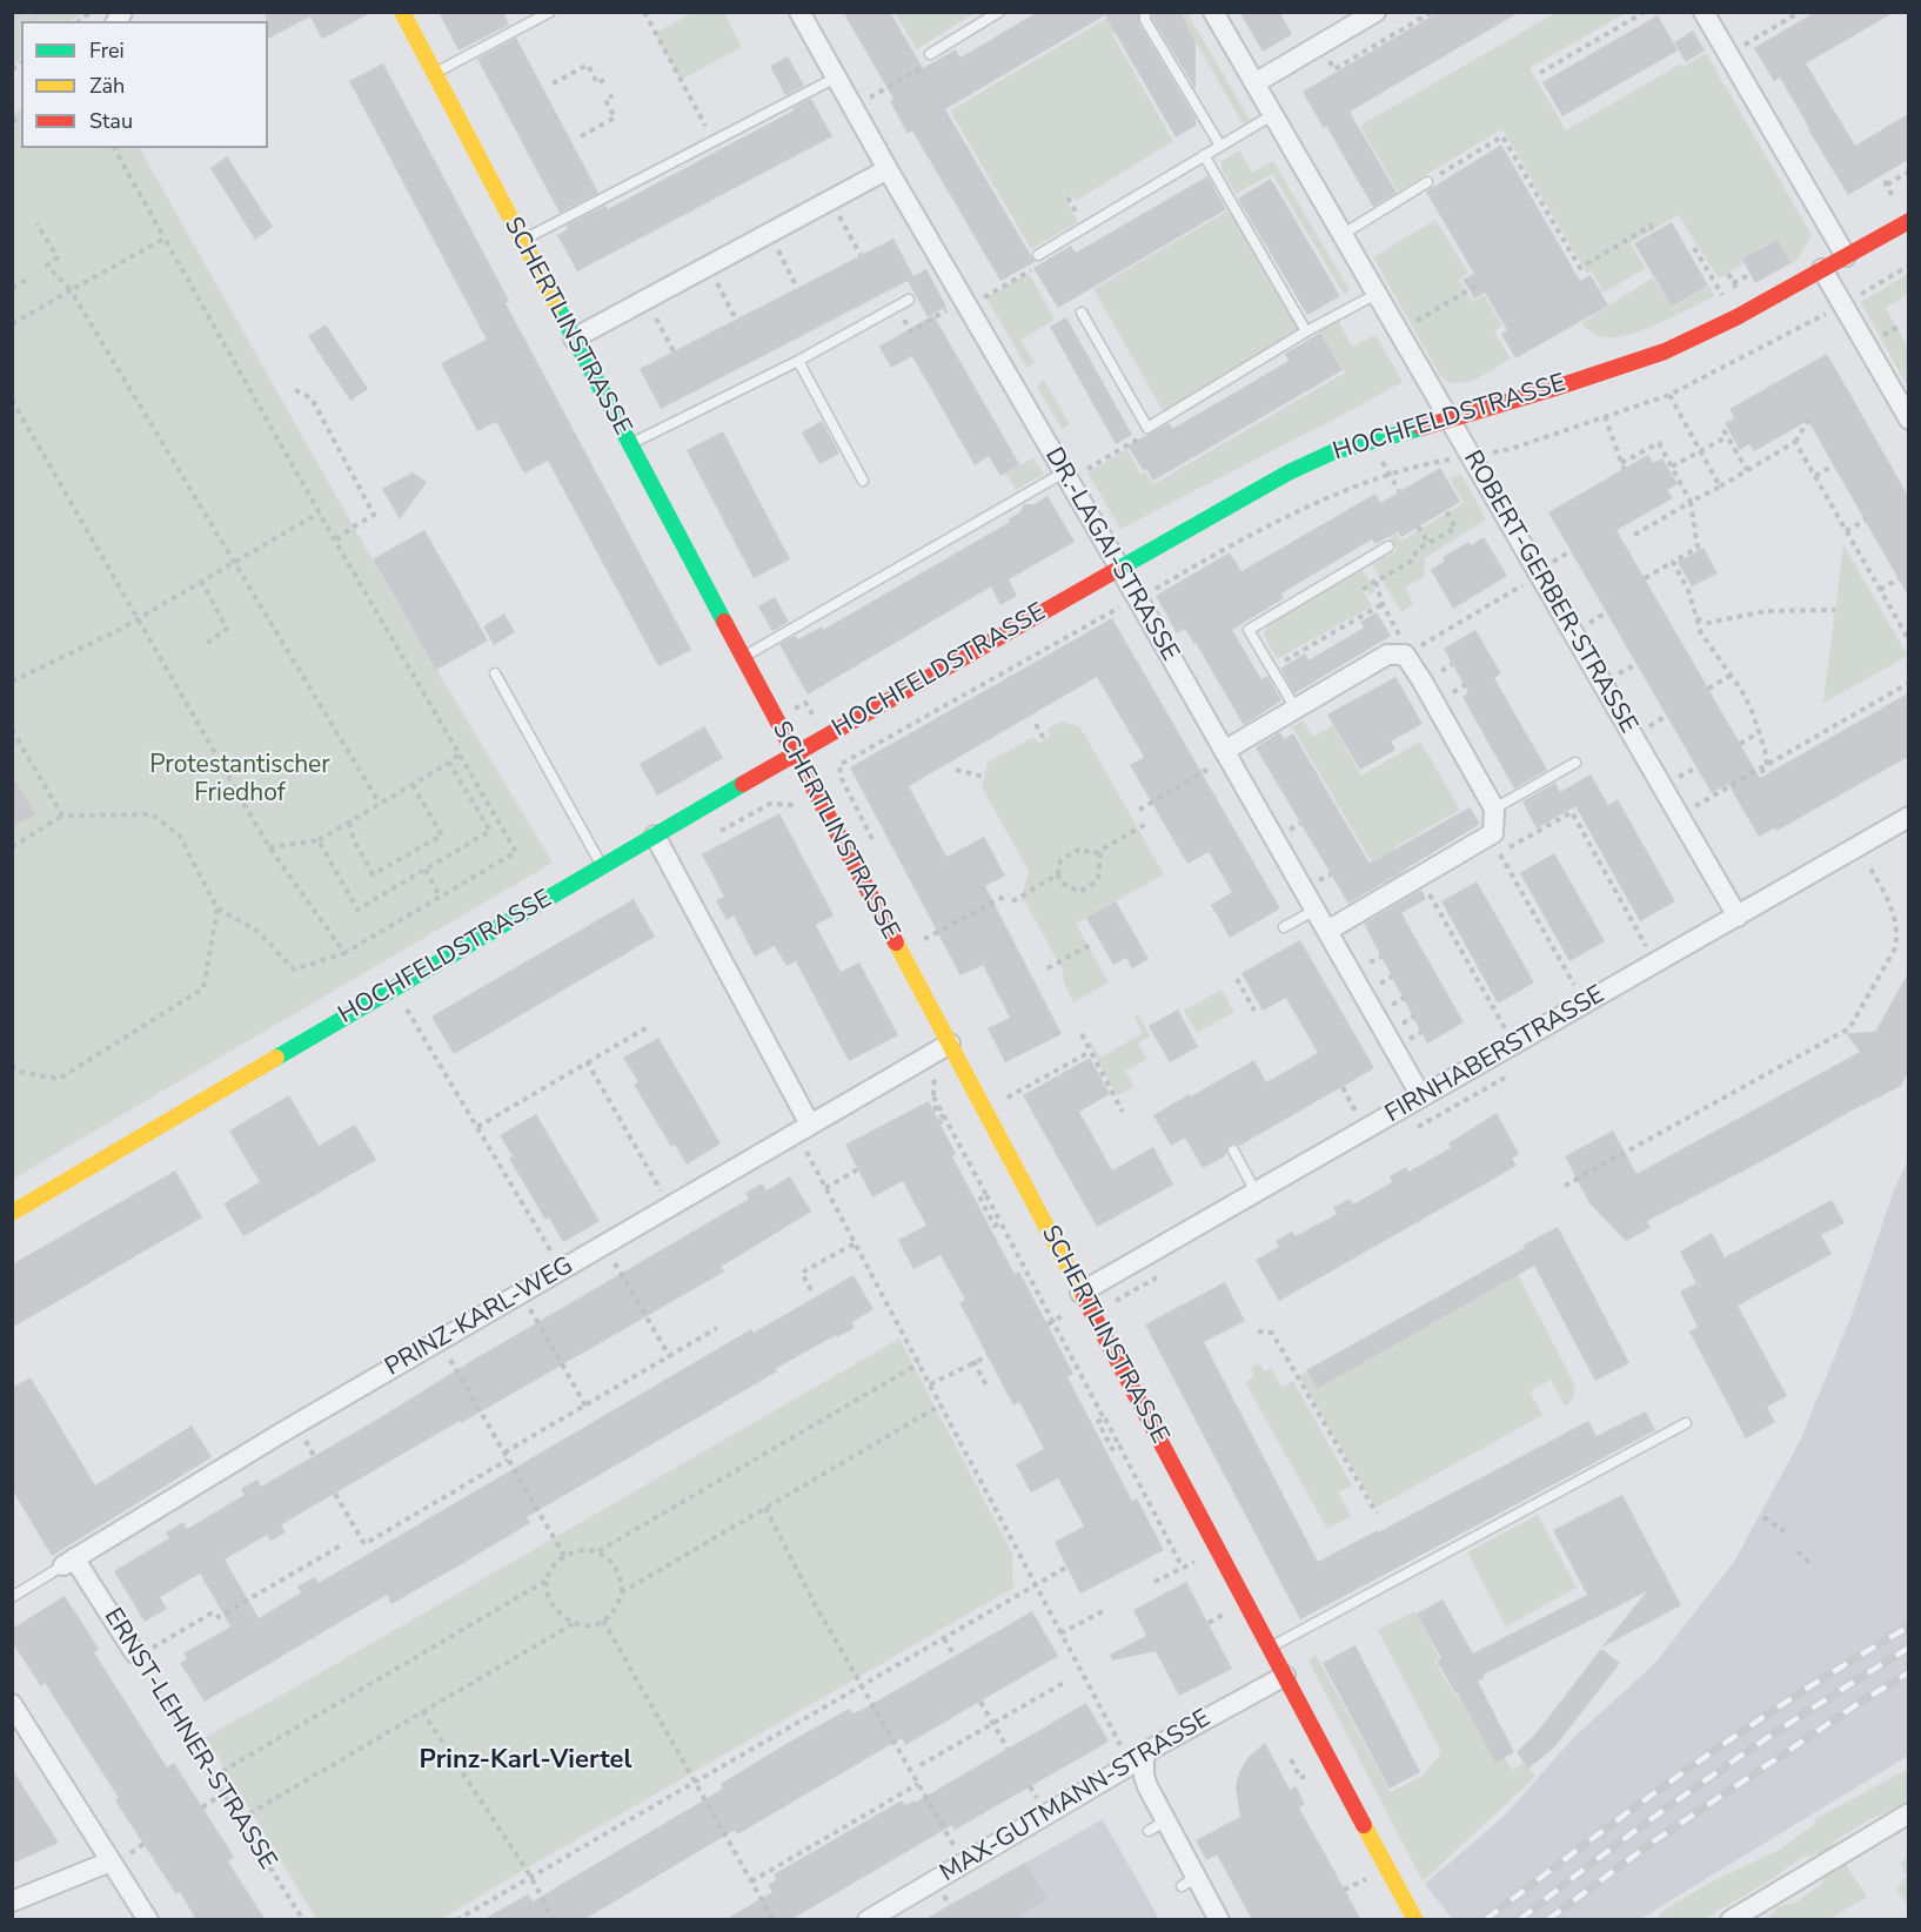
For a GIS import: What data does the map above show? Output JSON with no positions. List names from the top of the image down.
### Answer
{
  "streets": {
    "street": [
      "SCHERTLINSTRASSE",
      "HOCHFELDSTRASSE",
      "DR.-LAGAI-STRASSE",
      "ROBERT-GERBER-STRASSE",
      "FIRNHABERSTRASSE",
      "PRINZ-KARL-WEG",
      "ERNST-LEHNER-STRASSE",
      "MAX-GUTMANN-STRASSE"
    ]
  },
  "crossings": [
    ["SCHERTLINSTRASSE", "HOCHFELDSTRASSE"],
    ["SCHERTLINSTRASSE", "FIRNHABERSTRASSE"],
    ["SCHERTLINSTRASSE", "PRINZ-KARL-WEG"],
    ["SCHERTLINSTRASSE", "MAX-GUTMANN-STRASSE"],
    ["HOCHFELDSTRASSE", "DR.-LAGAI-STRASSE"],
    ["HOCHFELDSTRASSE", "ROBERT-GERBER-STRASSE"],
    ["DR.-LAGAI-STRASSE", "FIRNHABERSTRASSE"],
    ["ROBERT-GERBER-STRASSE", "FIRNHABERSTRASSE"],
    ["PRINZ-KARL-WEG", "ERNST-LEHNER-STRASSE"]
  ],
  "districts": ["Prinz-Karl-Viertel"],
  "parks": ["Protestantischer Friedhof"],
  "legend": ["Frei", "Zäh", "Stau"]
}
